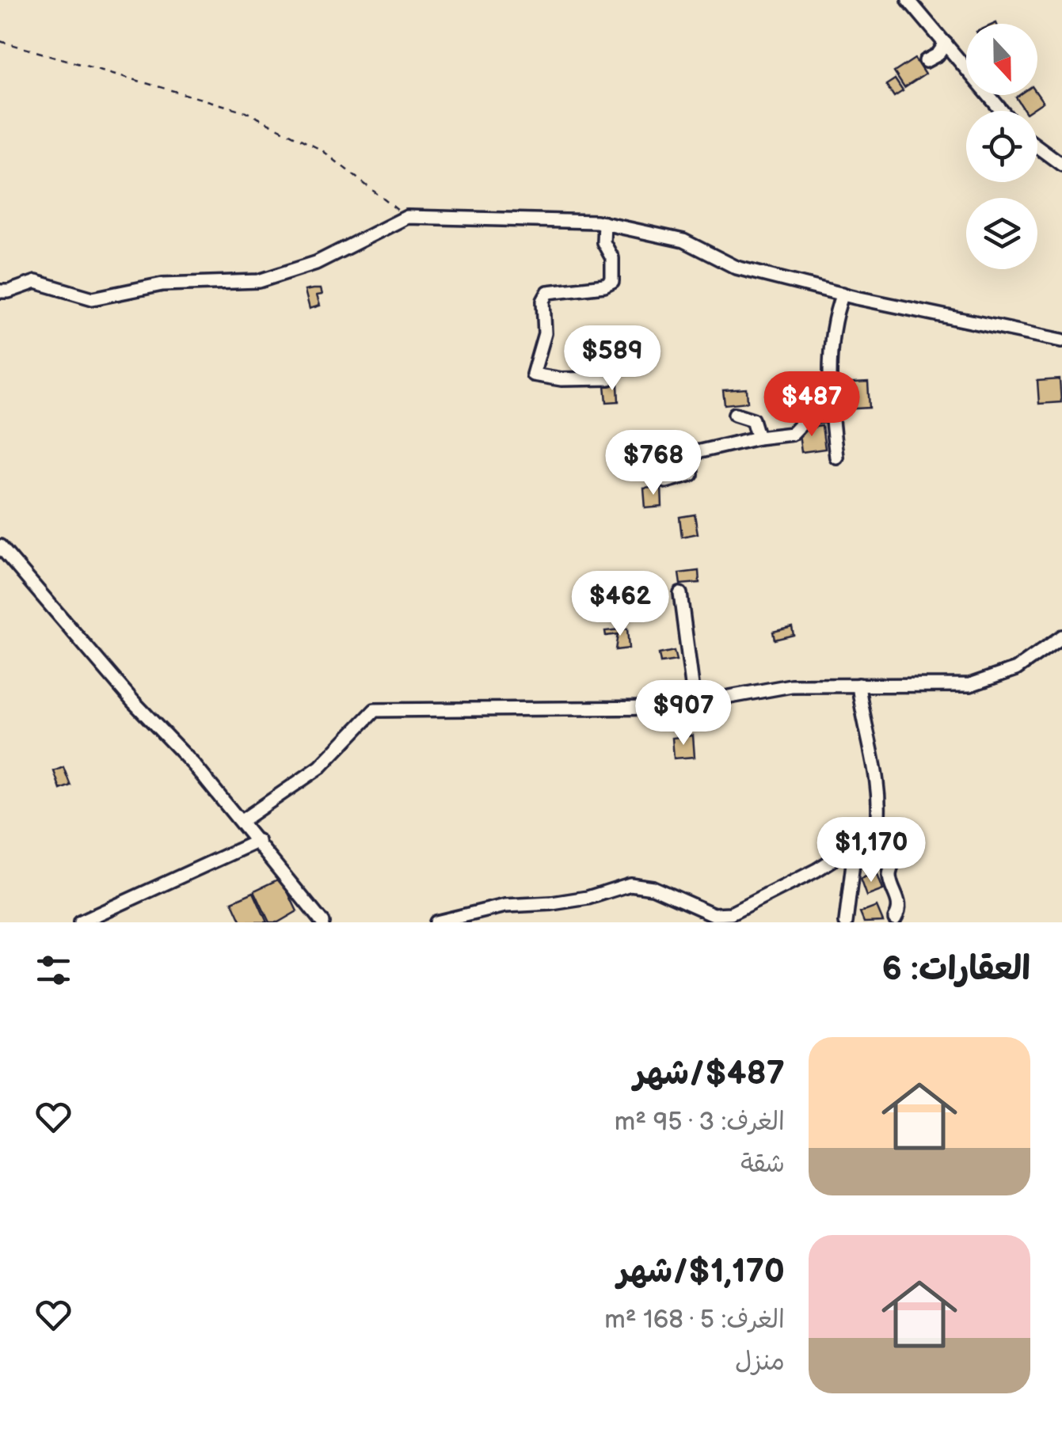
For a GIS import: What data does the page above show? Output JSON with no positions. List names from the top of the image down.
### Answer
{
  "north": "bottom",
  "page": {
    "price": [
      "$589",
      "$487",
      "$768",
      "$462",
      "$907",
      "$1,170"
    ],
    "heading": "العقارات: 6",
    "list": [
      {
        "name": "$487/شهر",
        "note": "الغرف: 3 · 95 m² · شقة"
      },
      {
        "name": "$1,170/شهر",
        "note": "الغرف: 5 · 168 m² · منزل"
      }
    ]
  }
}
